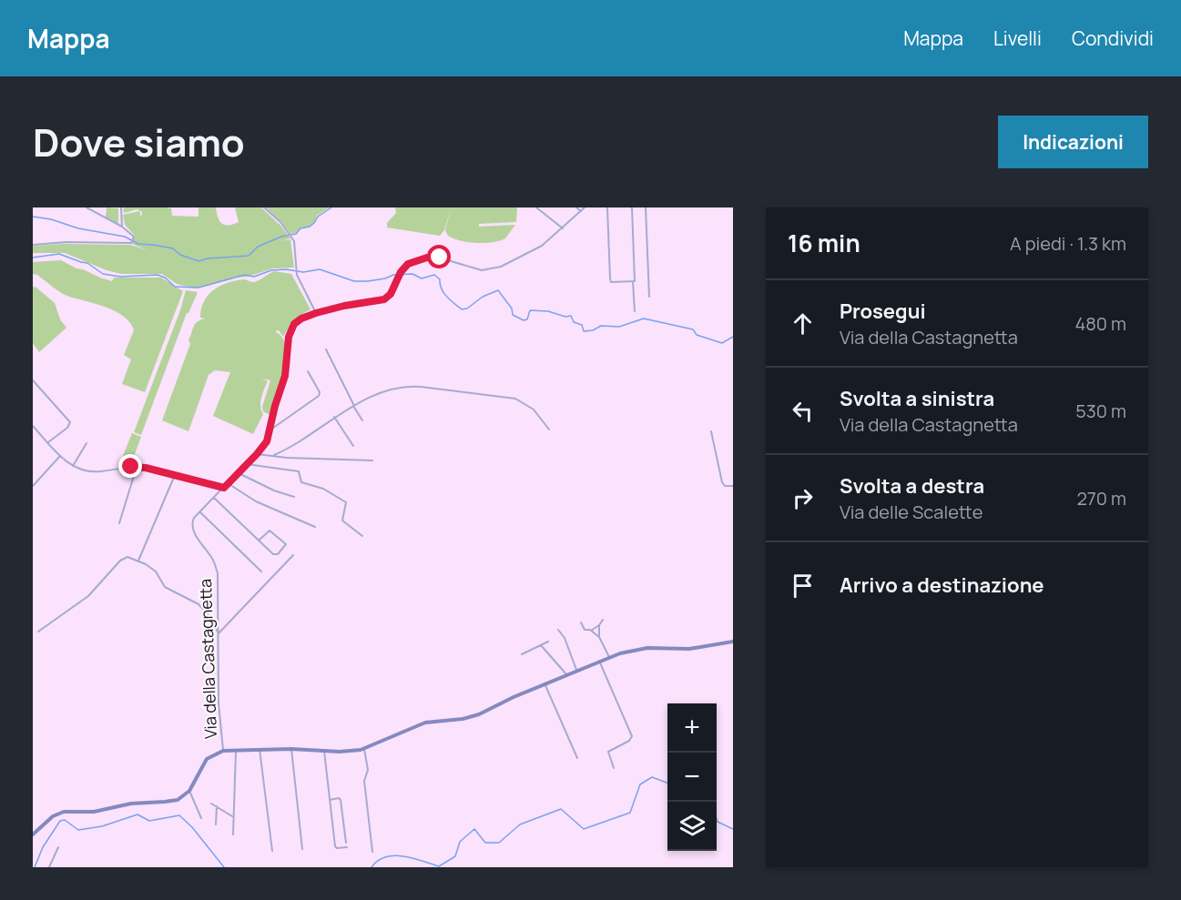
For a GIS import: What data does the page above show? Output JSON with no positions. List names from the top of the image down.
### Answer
{
  "streets": {
    "street": ["Via della Castagnetta"]
  },
  "page": {
    "header": "Mappa",
    "nav": ["Mappa", "Livelli", "Condividi"],
    "title": "Dove siamo",
    "buttons": "Indicazioni",
    "heading": ["16 min", "A piedi · 1.3 km"],
    "list": [
      ["Prosegui", "Via della Castagnetta", "480 m"],
      ["Svolta a sinistra", "Via della Castagnetta", "530 m"],
      ["Svolta a destra", "Via delle Scalette", "270 m"],
      "Arrivo a destinazione"
    ],
    "map_buttons": ["+", "−"]
  }
}
